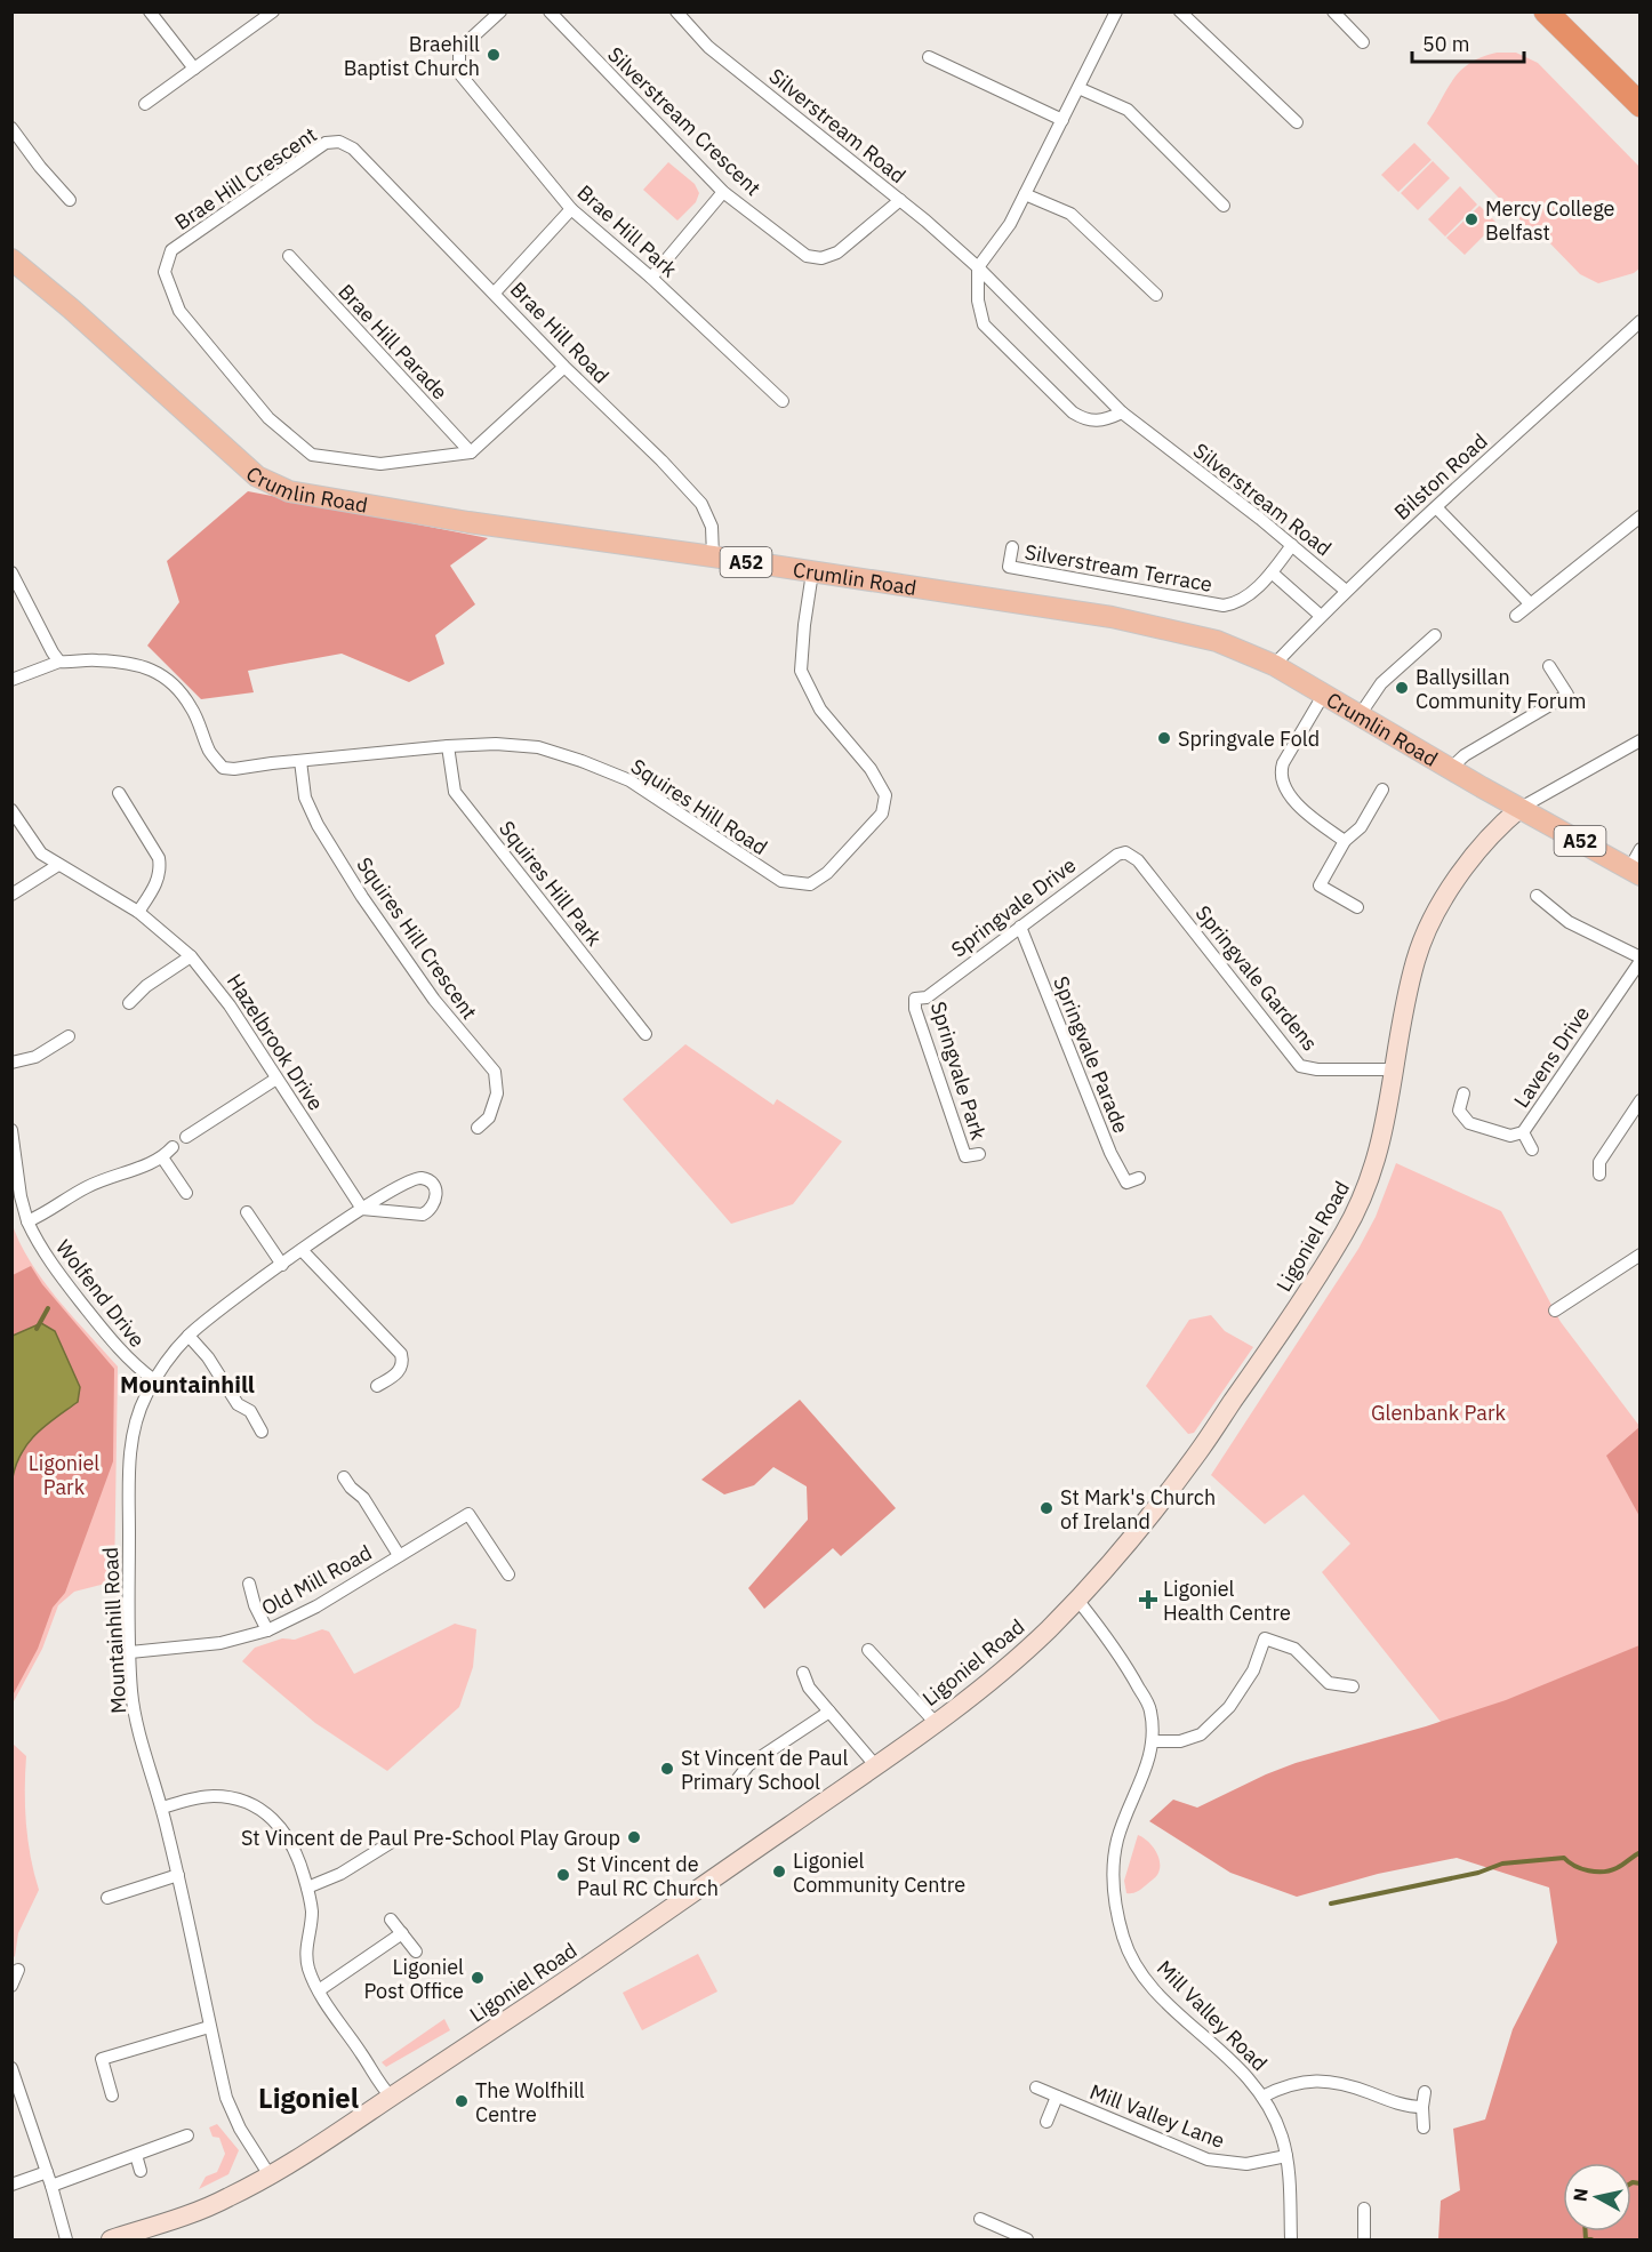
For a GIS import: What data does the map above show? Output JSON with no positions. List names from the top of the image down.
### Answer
{
  "streets": {
    "main road": ["Crumlin Road", "A52"],
    "street": [
      "Silverstream Crescent",
      "Silverstream Road",
      "Brae Hill Crescent",
      "Brae Hill Park",
      "Brae Hill Road",
      "Brae Hill Parade",
      "Bilston Road",
      "Silverstream Terrace",
      "Squires Hill Road",
      "Squires Hill Park",
      "Springvale Drive",
      "Squires Hill Crescent",
      "Springvale Gardens",
      "Hazelbrook Drive",
      "Springvale Parade",
      "Lavens Drive",
      "Springvale Park",
      "Ligoniel Road",
      "Wolfend Drive",
      "Old Mill Road",
      "Mountainhill Road",
      "Mill Valley Road",
      "Mill Valley Lane"
    ]
  },
  "crossings": [
    ["Silverstream Crescent", "Silverstream Road"],
    ["Silverstream Road", "Bilston Road"],
    ["Silverstream Road", "Silverstream Terrace"],
    ["Brae Hill Crescent", "Brae Hill Road"],
    ["Brae Hill Crescent", "Brae Hill Parade"],
    ["Brae Hill Road", "Crumlin Road"],
    ["Bilston Road", "Crumlin Road"],
    ["Crumlin Road", "Squires Hill Road"],
    ["Crumlin Road", "Ligoniel Road"],
    ["Squires Hill Road", "Squires Hill Park"],
    ["Squires Hill Road", "Squires Hill Crescent"],
    ["Springvale Drive", "Springvale Gardens"],
    ["Springvale Drive", "Springvale Parade"],
    ["Springvale Drive", "Springvale Park"],
    ["Springvale Gardens", "Ligoniel Road"],
    ["Hazelbrook Drive", "Mountainhill Road"],
    ["Ligoniel Road", "Mountainhill Road"],
    ["Ligoniel Road", "Mill Valley Road"],
    ["Wolfend Drive", "Mountainhill Road"],
    ["Old Mill Road", "Mountainhill Road"],
    ["Mill Valley Road", "Mill Valley Lane"]
  ],
  "districts": ["Mountainhill", "Ligoniel"],
  "parks": ["Glenbank Park", "Ligoniel Park"],
  "places": {
    "other": [
      "Braehill Baptist Church",
      "Mercy College Belfast",
      "Ballysillan Community Forum",
      "Springvale Fold",
      "St Mark's Church of Ireland",
      "St Vincent de Paul Primary School",
      "St Vincent de Paul Pre-School Play Group",
      "Ligoniel Community Centre",
      "St Vincent de Paul RC Church",
      "Ligoniel Post Office",
      "The Wolfhill Centre"
    ],
    "health": ["Ligoniel Health Centre"]
  },
  "scale_bar": "50 m",
  "north": "left"
}
